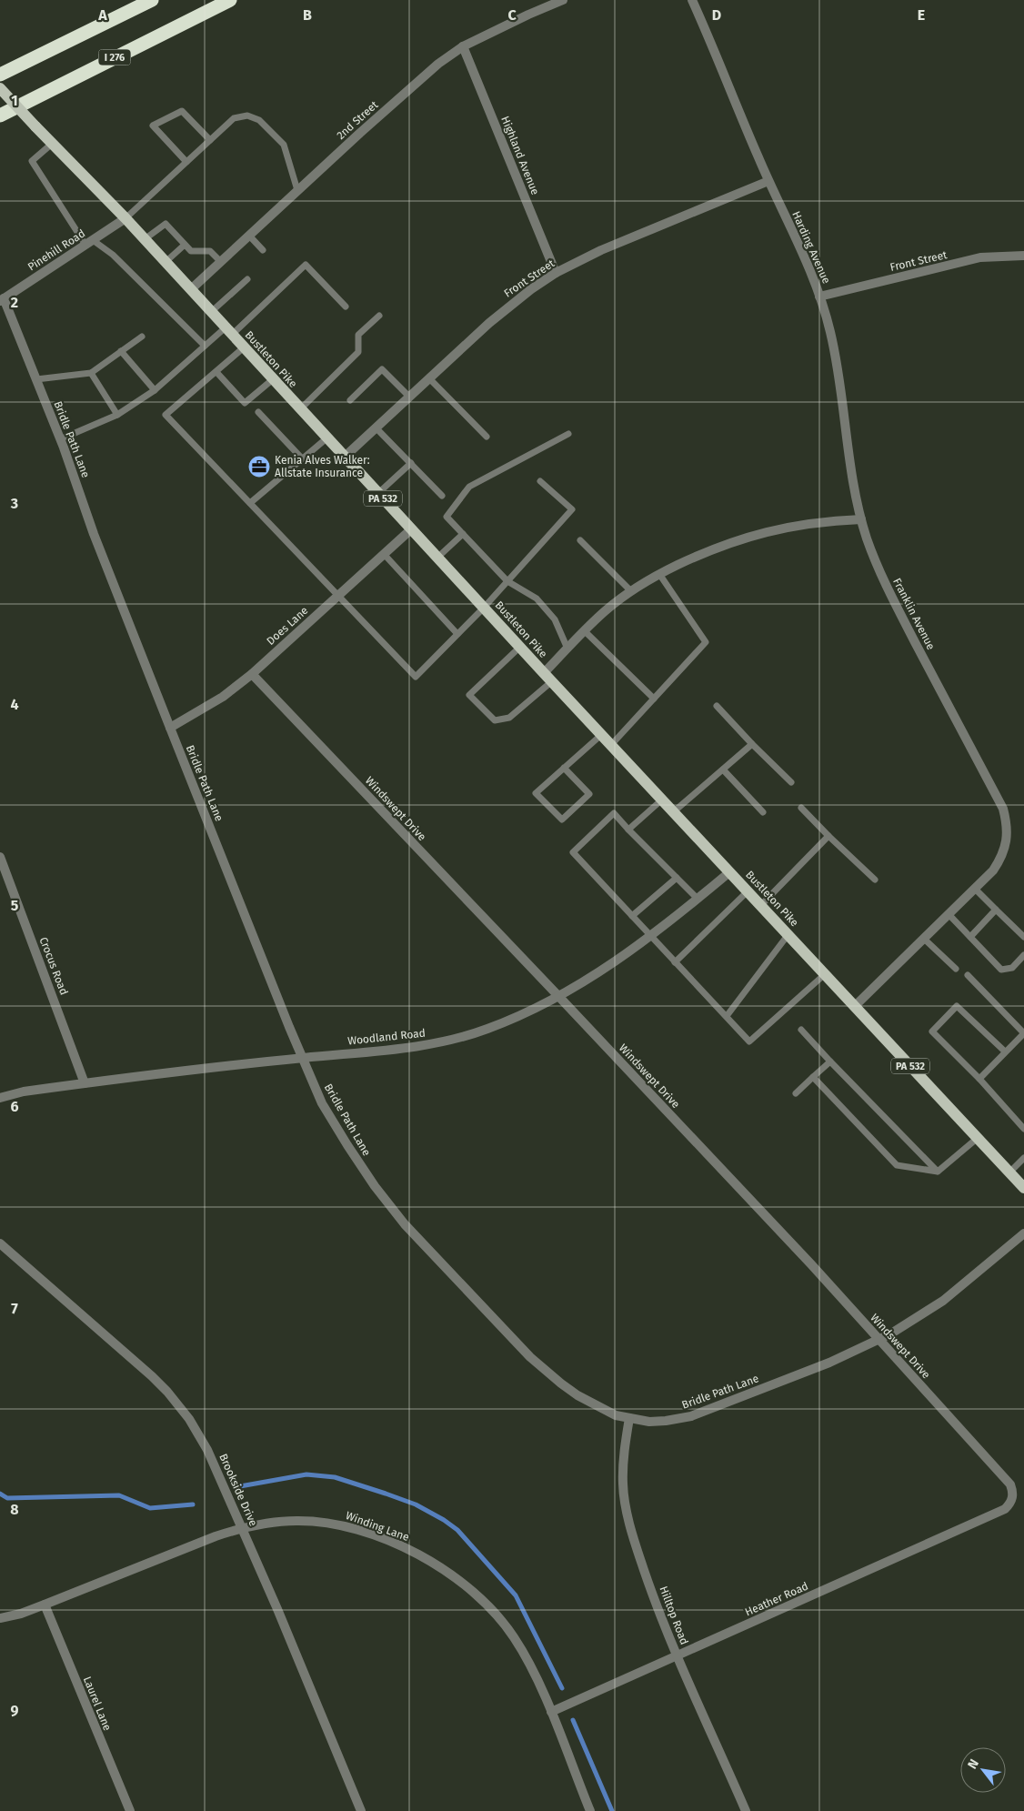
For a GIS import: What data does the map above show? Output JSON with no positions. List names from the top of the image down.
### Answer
{
  "streets": {
    "highway": ["I 276"],
    "main road": ["Bustleton Pike", "PA 532"],
    "street": [
      "2nd Street",
      "Highland Avenue",
      "Harding Avenue",
      "Pinehill Road",
      "Front Street",
      "Bridle Path Lane",
      "Franklin Avenue",
      "Does Lane",
      "Windswept Drive",
      "Crocus Road",
      "Woodland Road",
      "Brookside Drive",
      "Winding Lane",
      "Heather Road",
      "Hilltop Road",
      "Laurel Lane"
    ]
  },
  "crossings": [
    ["2nd Street", "Highland Avenue"],
    ["2nd Street", "Bustleton Pike"],
    ["Highland Avenue", "Front Street"],
    ["Harding Avenue", "Front Street"],
    ["Harding Avenue", "Franklin Avenue"],
    ["Pinehill Road", "Bustleton Pike"],
    ["Pinehill Road", "Bridle Path Lane"],
    ["Front Street", "Bustleton Pike"],
    ["Bustleton Pike", "Franklin Avenue"],
    ["Bustleton Pike", "Does Lane"],
    ["Bustleton Pike", "Woodland Road"],
    ["Bridle Path Lane", "Does Lane"],
    ["Bridle Path Lane", "Windswept Drive"],
    ["Bridle Path Lane", "Woodland Road"],
    ["Bridle Path Lane", "Hilltop Road"],
    ["Does Lane", "Windswept Drive"],
    ["Windswept Drive", "Woodland Road"],
    ["Windswept Drive", "Heather Road"],
    ["Crocus Road", "Woodland Road"],
    ["Brookside Drive", "Winding Lane"],
    ["Winding Lane", "Heather Road"],
    ["Winding Lane", "Laurel Lane"],
    ["Heather Road", "Hilltop Road"]
  ],
  "places": {
    "office": ["Kenia Alves Walker: Allstate Insurance"]
  },
  "north": "top left",
  "grid": {
    "columns": [
      "A",
      "B",
      "C",
      "D",
      "E"
    ],
    "rows": [
      "1",
      "2",
      "3",
      "4",
      "5",
      "6",
      "7",
      "8",
      "9"
    ]
  }
}
